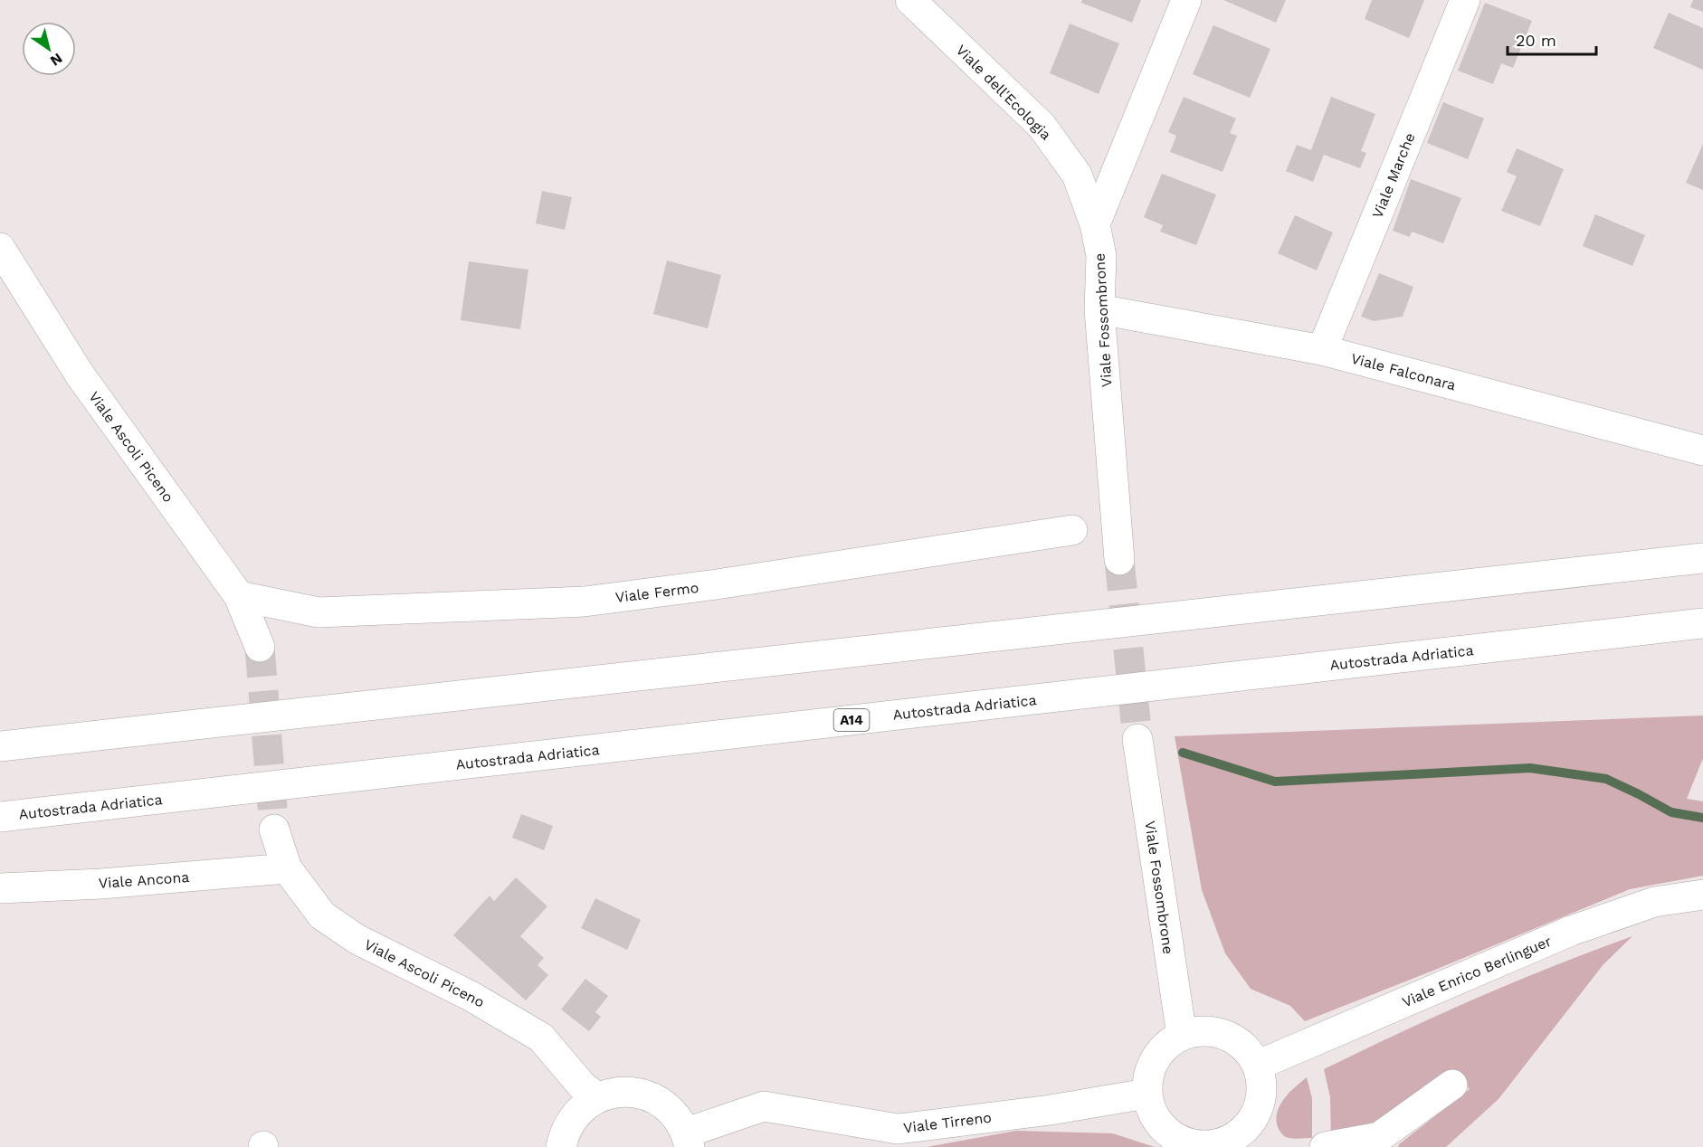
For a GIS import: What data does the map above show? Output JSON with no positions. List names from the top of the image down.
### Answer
{
  "streets": {
    "main road": [
      "Viale dell'Ecologia",
      "Viale Marche",
      "Viale Fossombrone",
      "Viale Falconara",
      "Viale Ascoli Piceno",
      "Viale Fermo",
      "Autostrada Adriatica",
      "A14",
      "Viale Ancona",
      "Viale Enrico Berlinguer",
      "Viale Tirreno"
    ]
  },
  "crossings": [
    ["Viale dell'Ecologia", "Viale Fossombrone"],
    ["Viale Marche", "Viale Falconara"],
    ["Viale Fossombrone", "Viale Falconara"],
    ["Viale Fossombrone", "Viale Enrico Berlinguer"],
    ["Viale Fossombrone", "Viale Tirreno"],
    ["Viale Ascoli Piceno", "Viale Fermo"],
    ["Viale Ascoli Piceno", "Viale Ancona"],
    ["Viale Enrico Berlinguer", "Viale Tirreno"]
  ],
  "scale_bar": "20 m",
  "north": "bottom right"
}
